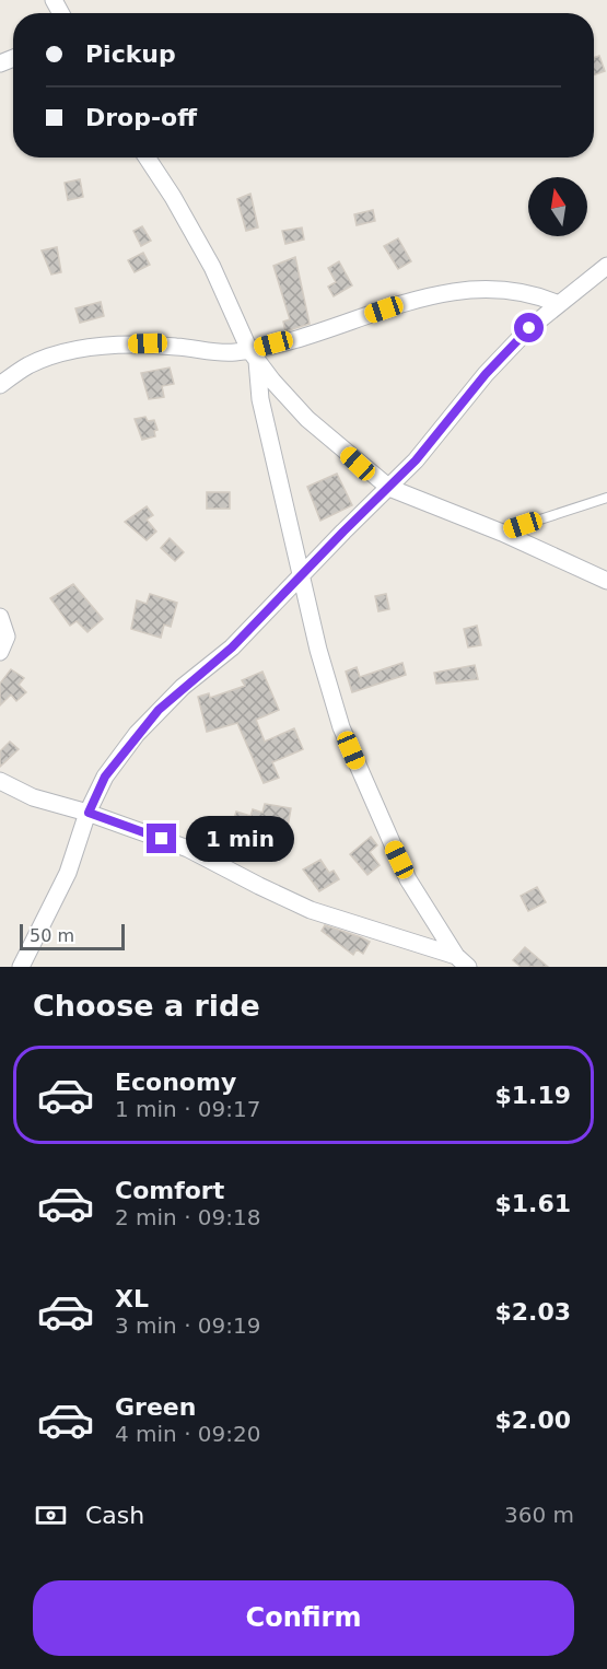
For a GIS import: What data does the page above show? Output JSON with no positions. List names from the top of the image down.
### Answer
{
  "scale_bar": "50 m",
  "north": "top",
  "page": {
    "banner": ["Pickup", "Drop-off"],
    "bubble": "1 min",
    "scale": "50 m",
    "heading": "Choose a ride",
    "list": [
      {
        "name": "Economy",
        "note": "1 min · 09:17",
        "value": "$1.19"
      },
      {
        "name": "Comfort",
        "note": "2 min · 09:18",
        "value": "$1.61"
      },
      {
        "name": "XL",
        "note": "3 min · 09:19",
        "value": "$2.03"
      },
      {
        "name": "Green",
        "note": "4 min · 09:20",
        "value": "$2.00"
      }
    ],
    "pay": ["Cash", "360 m"],
    "buttons": "Confirm"
  }
}
